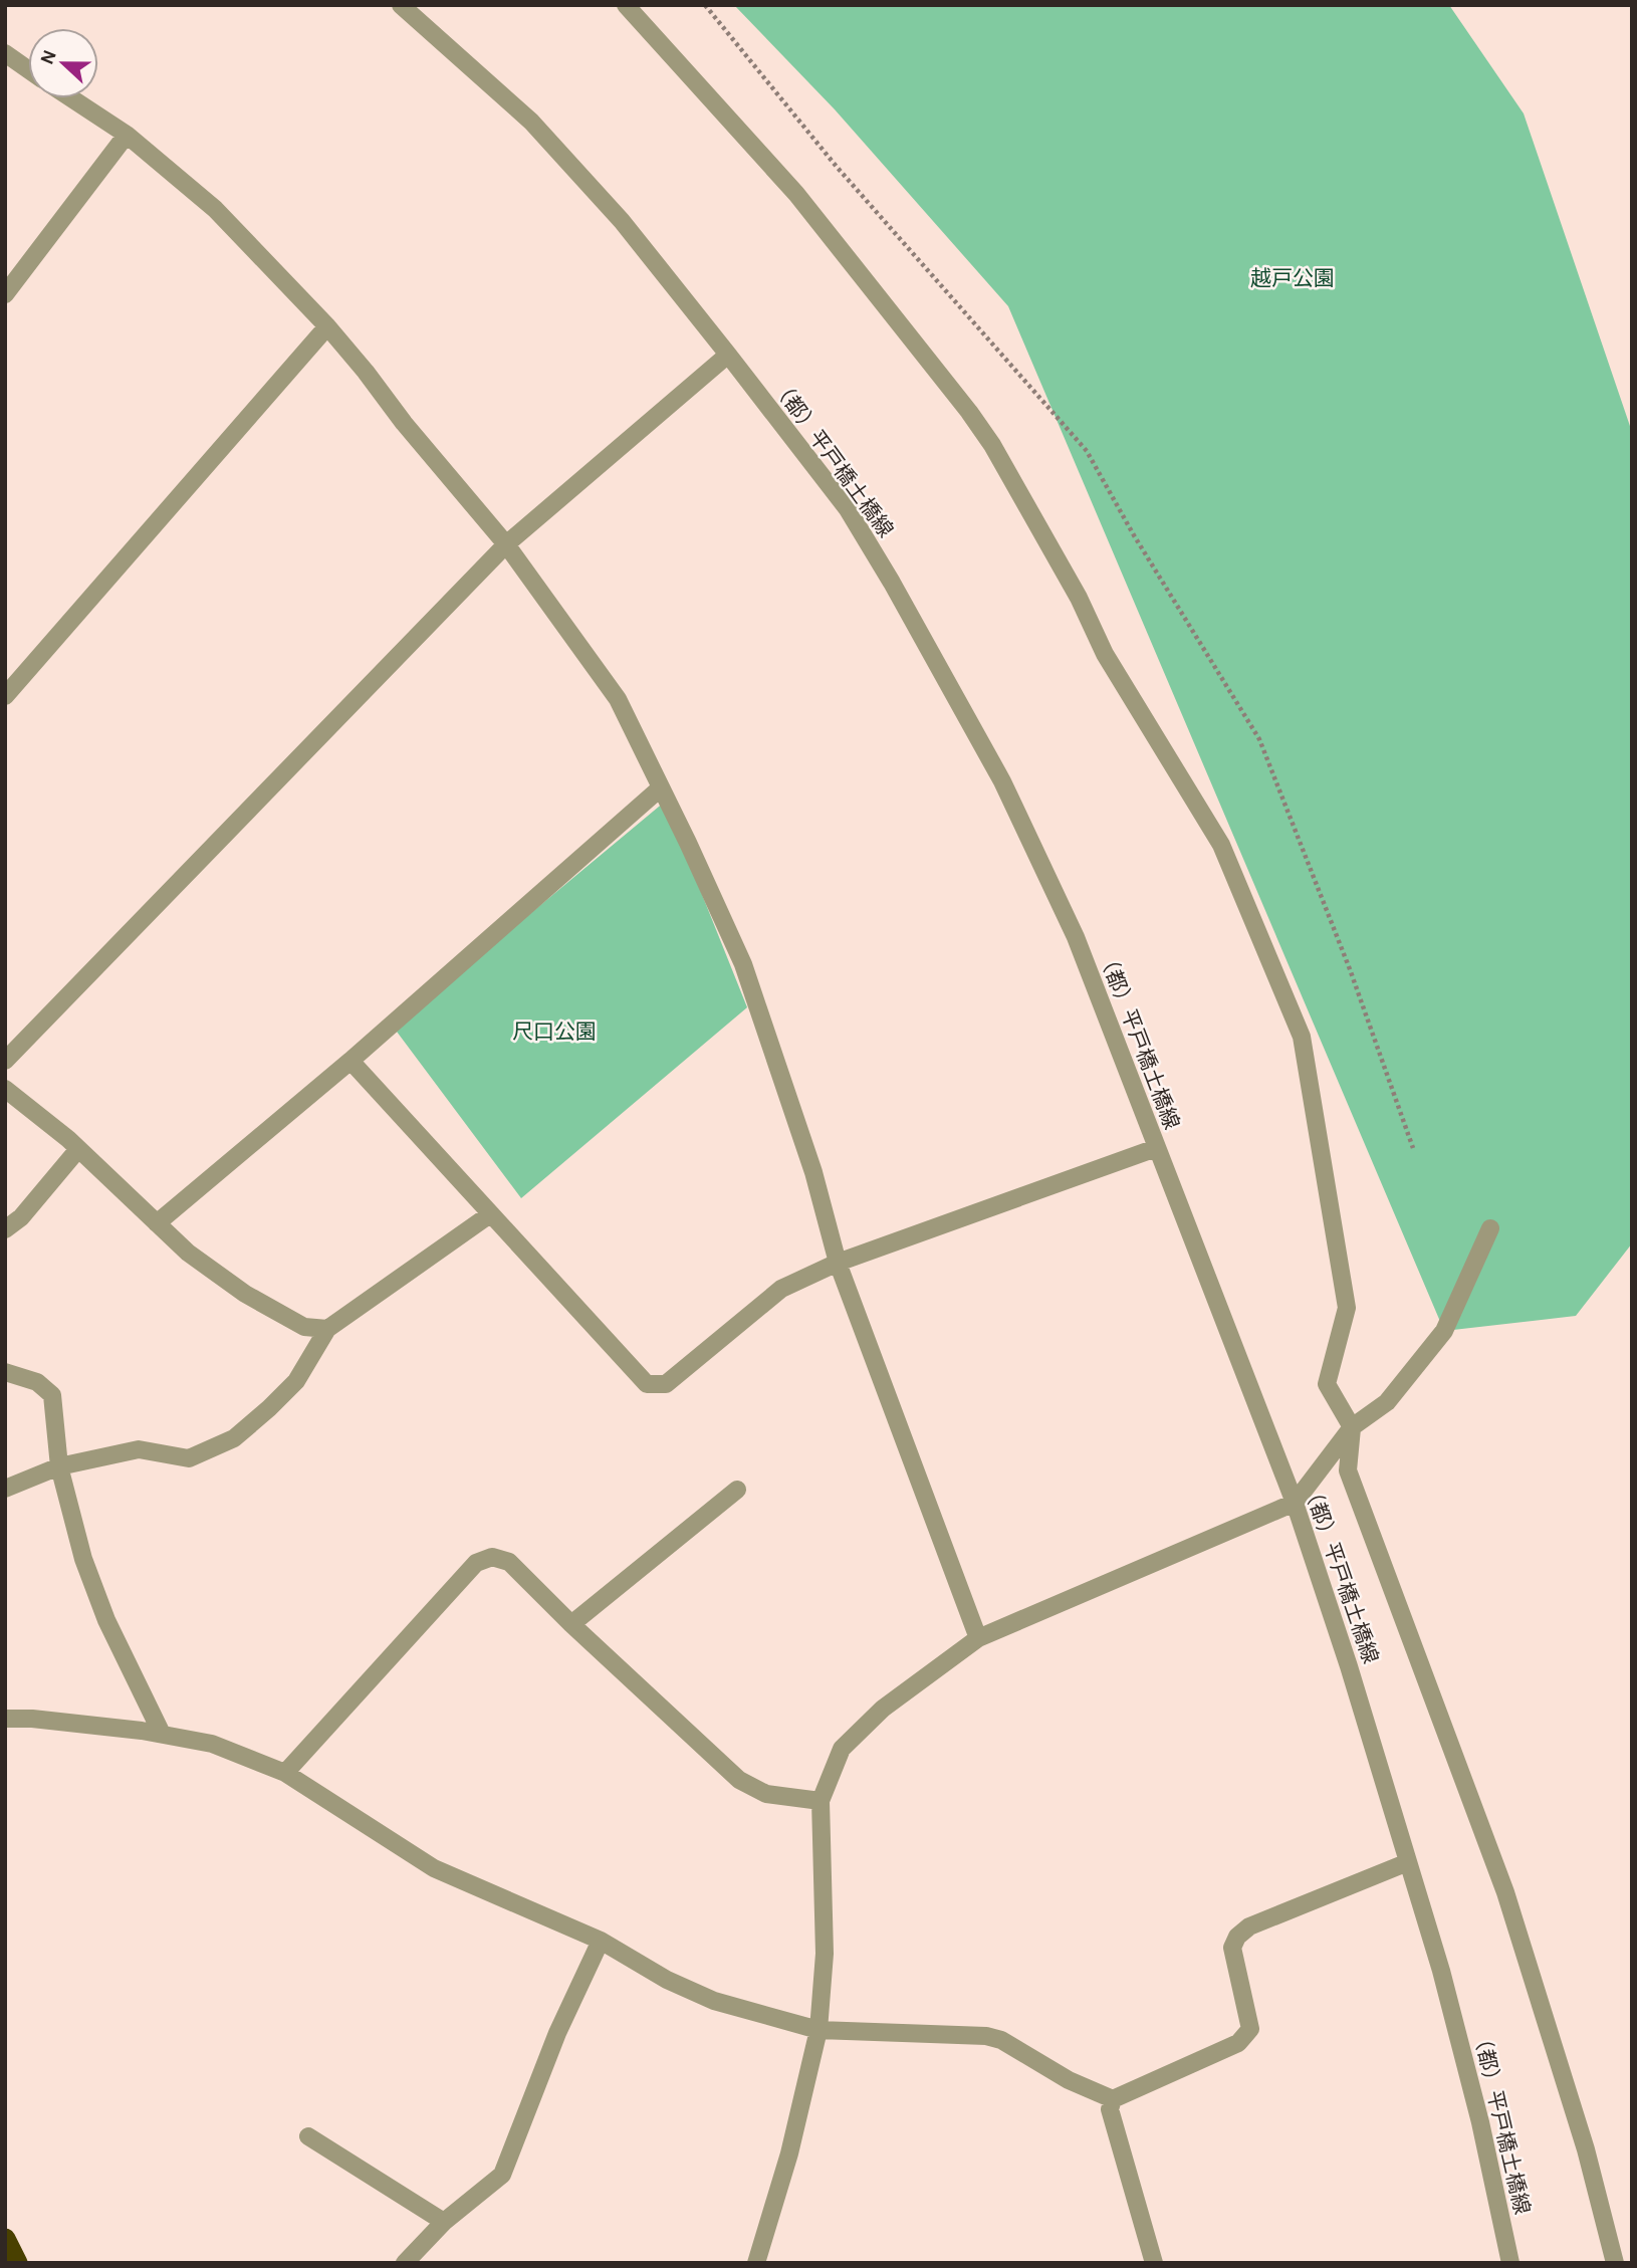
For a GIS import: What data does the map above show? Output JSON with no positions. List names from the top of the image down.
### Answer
{
  "streets": {
    "street": ["（都）平戸橋土橋線"]
  },
  "parks": ["越戸公園", "尺口公園"],
  "north": "left"
}
